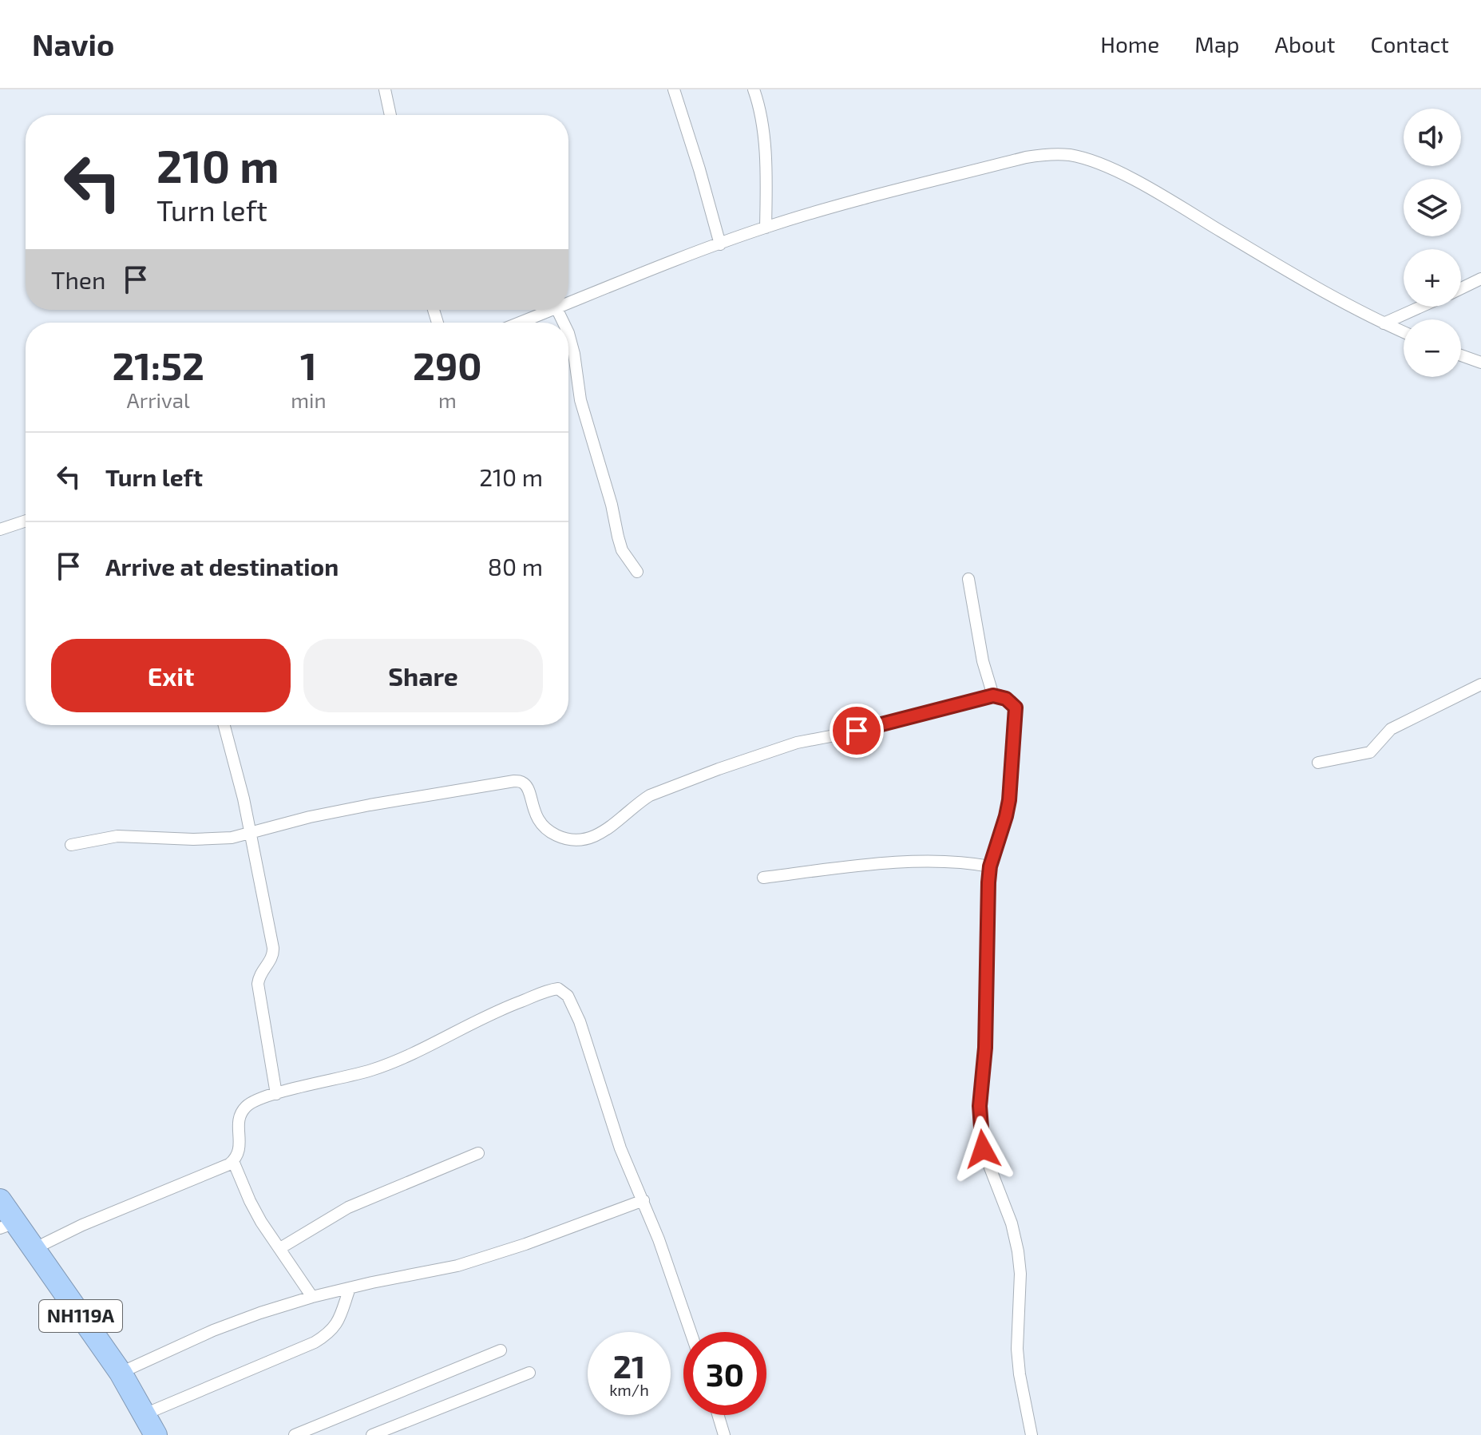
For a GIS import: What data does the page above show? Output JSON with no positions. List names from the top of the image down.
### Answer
{
  "streets": {
    "highway": ["NH119A"]
  },
  "page": {
    "header": "Navio",
    "nav": [
      "Home",
      "Map",
      "About",
      "Contact"
    ],
    "map_buttons": ["+", "−"],
    "turn": ["210 m", "Turn left"],
    "then": "Then",
    "eta": [
      "21:52",
      "Arrival",
      "1",
      "min",
      "290",
      "m"
    ],
    "list": [
      {
        "name": "Turn left",
        "value": "210 m"
      },
      {
        "name": "Arrive at destination",
        "value": "80 m"
      }
    ],
    "buttons": ["Exit", "Share"],
    "speed": "21 km/h",
    "limit": "30"
  }
}
